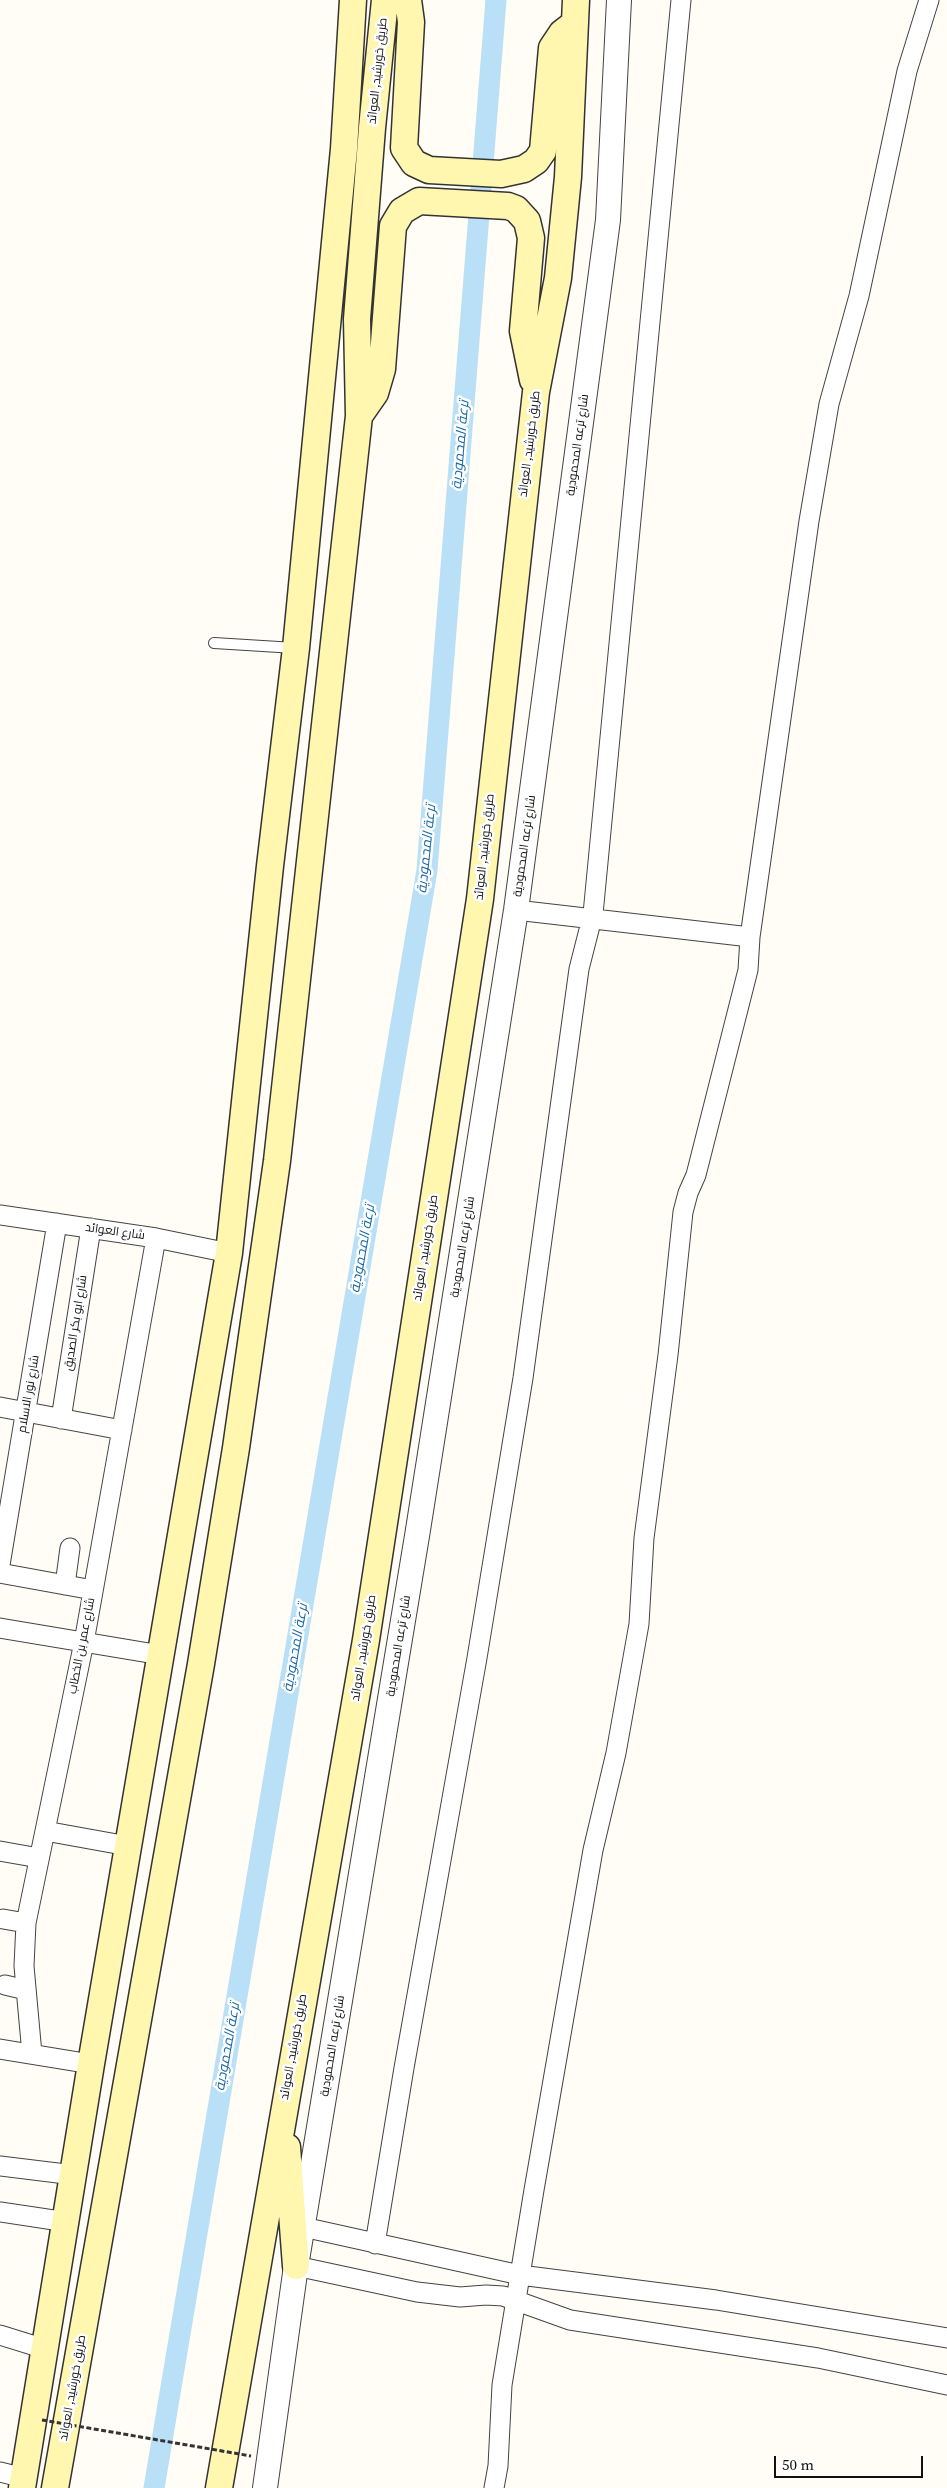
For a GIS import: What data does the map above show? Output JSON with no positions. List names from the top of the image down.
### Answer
{
  "streets": {
    "main road": ["طريق خورشيد, العوائد"],
    "street": [
      "شارع ترعه المحمودية",
      "شارع العوائد",
      "شارع ابو بكر الصديق",
      "شارع نور الاسلام",
      "شارع عمر بن الخطاب"
    ]
  },
  "crossings": [
    ["شارع العوائد", "شارع ابو بكر الصديق"],
    ["شارع العوائد", "شارع نور الاسلام"],
    ["شارع العوائد", "شارع عمر بن الخطاب"]
  ],
  "water": ["ترعة المحمودية"],
  "scale_bar": "50 m"
}
